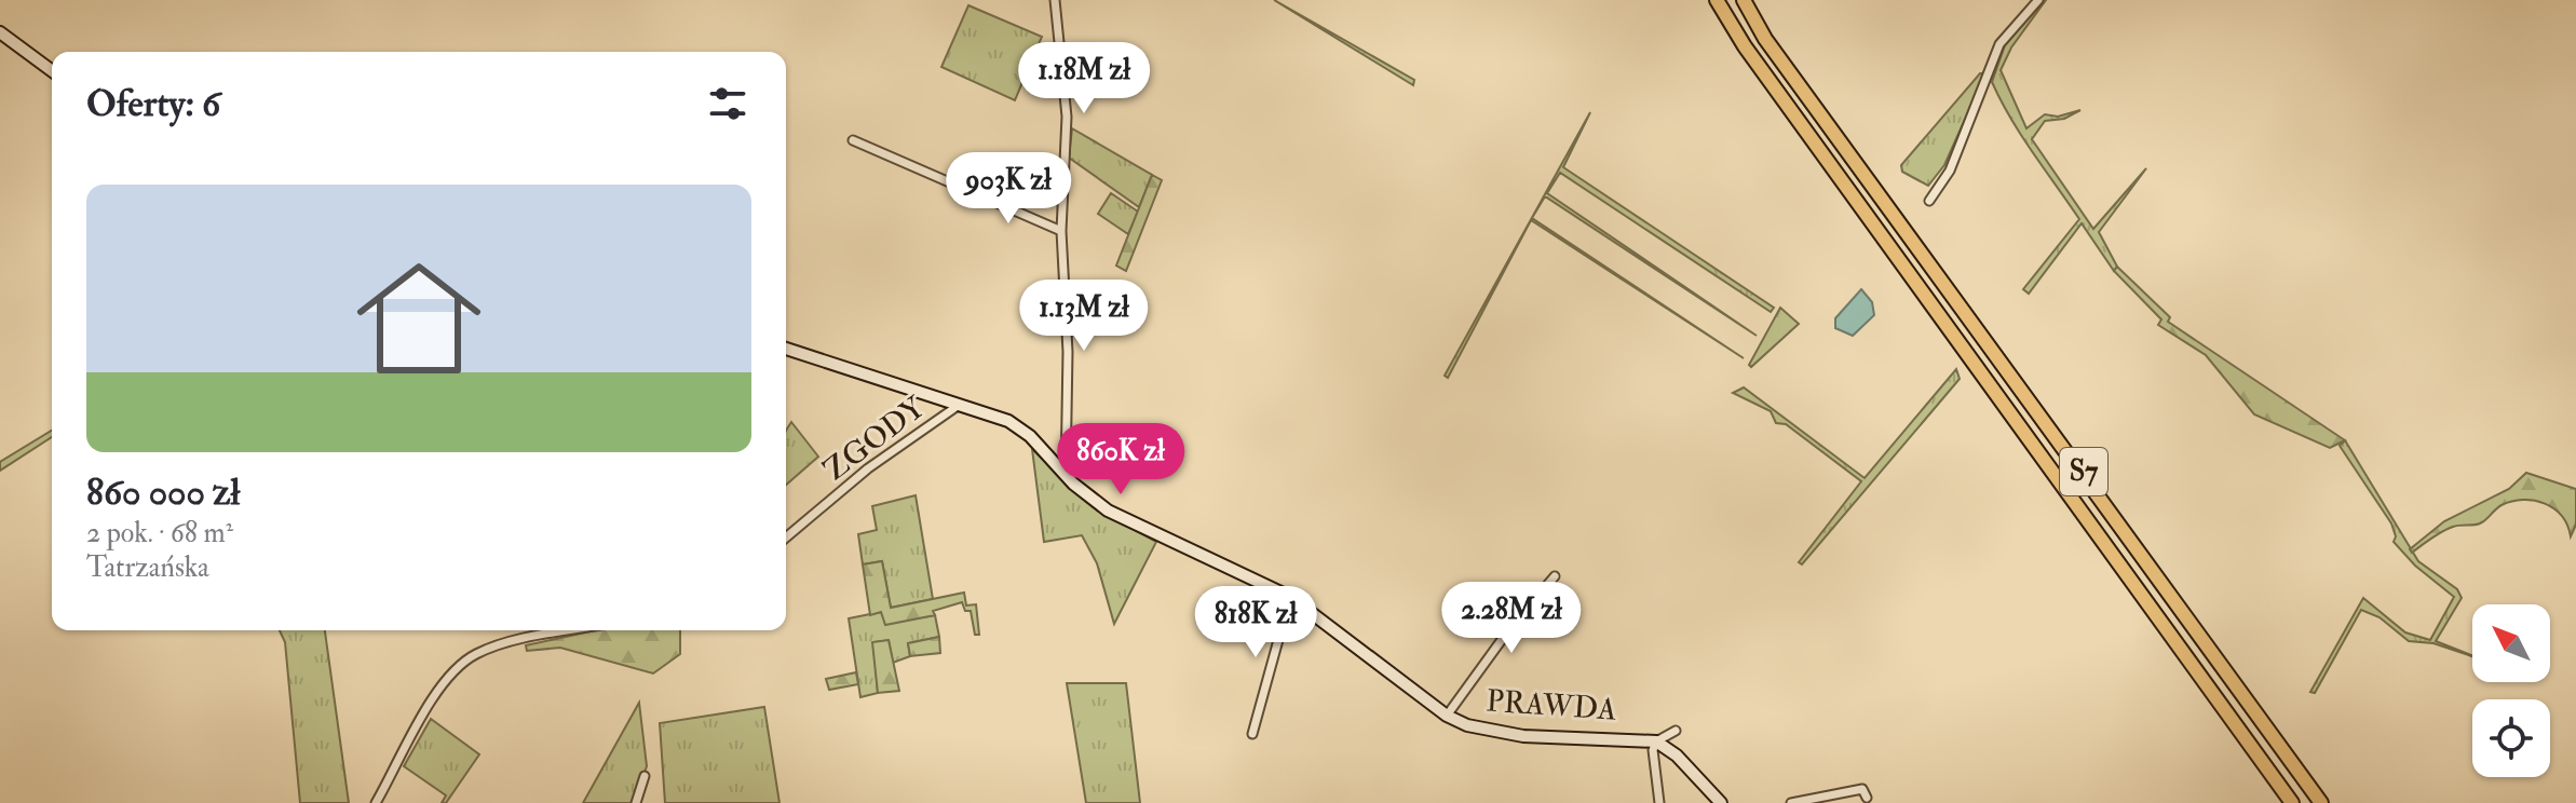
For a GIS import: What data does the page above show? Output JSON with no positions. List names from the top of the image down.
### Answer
{
  "streets": {
    "highway": ["S7"],
    "street": ["ZGODY", "PRAWDA"]
  },
  "crossings": [
    ["ZGODY", "PRAWDA"]
  ],
  "north": "top left",
  "page": {
    "price": [
      "1.18M zł",
      "903K zł",
      "1.13M zł",
      "860K zł",
      "2.28M zł",
      "818K zł"
    ],
    "heading": "Oferty: 6",
    "list": [
      {
        "name": "860 000 zł",
        "note": "2 pok. · 68 m² · Tatrzańska"
      }
    ]
  }
}
